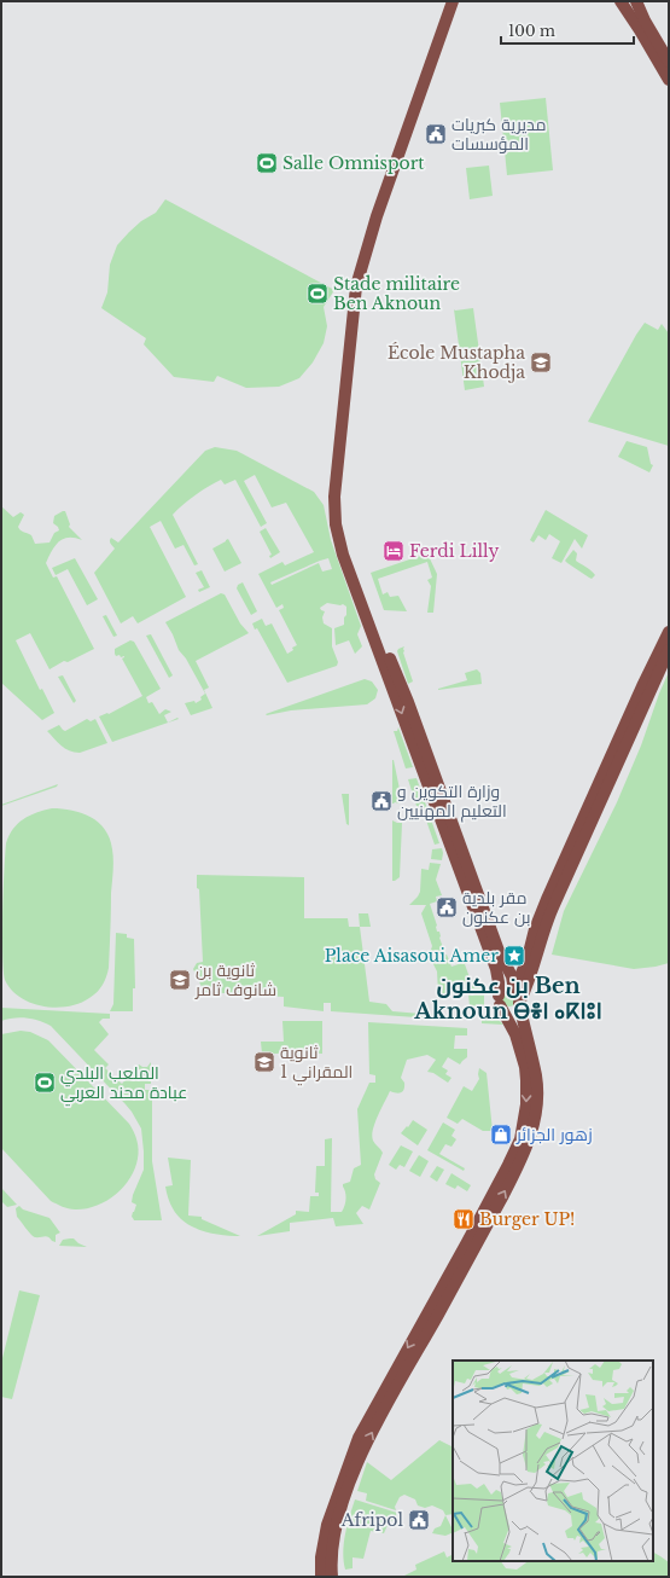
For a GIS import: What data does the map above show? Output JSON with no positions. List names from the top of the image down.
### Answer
{
  "districts": ["بن عكنون Ben Aknoun ⴱⴻⵏ ⴰⴽⵏⵓⵏ"],
  "places": {
    "public building": [
      "مديرية كبريات المؤسسات",
      "وزارة التكوين و التعليم المهنيين",
      "مقر بلدية بن عكنون",
      "Afripol"
    ],
    "sports": ["Salle Omnisport", "Stade militaire Ben Aknoun", "الملعب البلدي عبادة محند العربي"],
    "school or university": ["École Mustapha Khodja", "ثانوية بن شانوف ثامر", "ثانوية المقراني 1"],
    "hotel": ["Ferdi Lilly"],
    "place": ["Place Aisasoui Amer"],
    "shop": ["زهور الجزائر"],
    "restaurant": ["Burger UP!"]
  },
  "scale_bar": "100 m"
}
